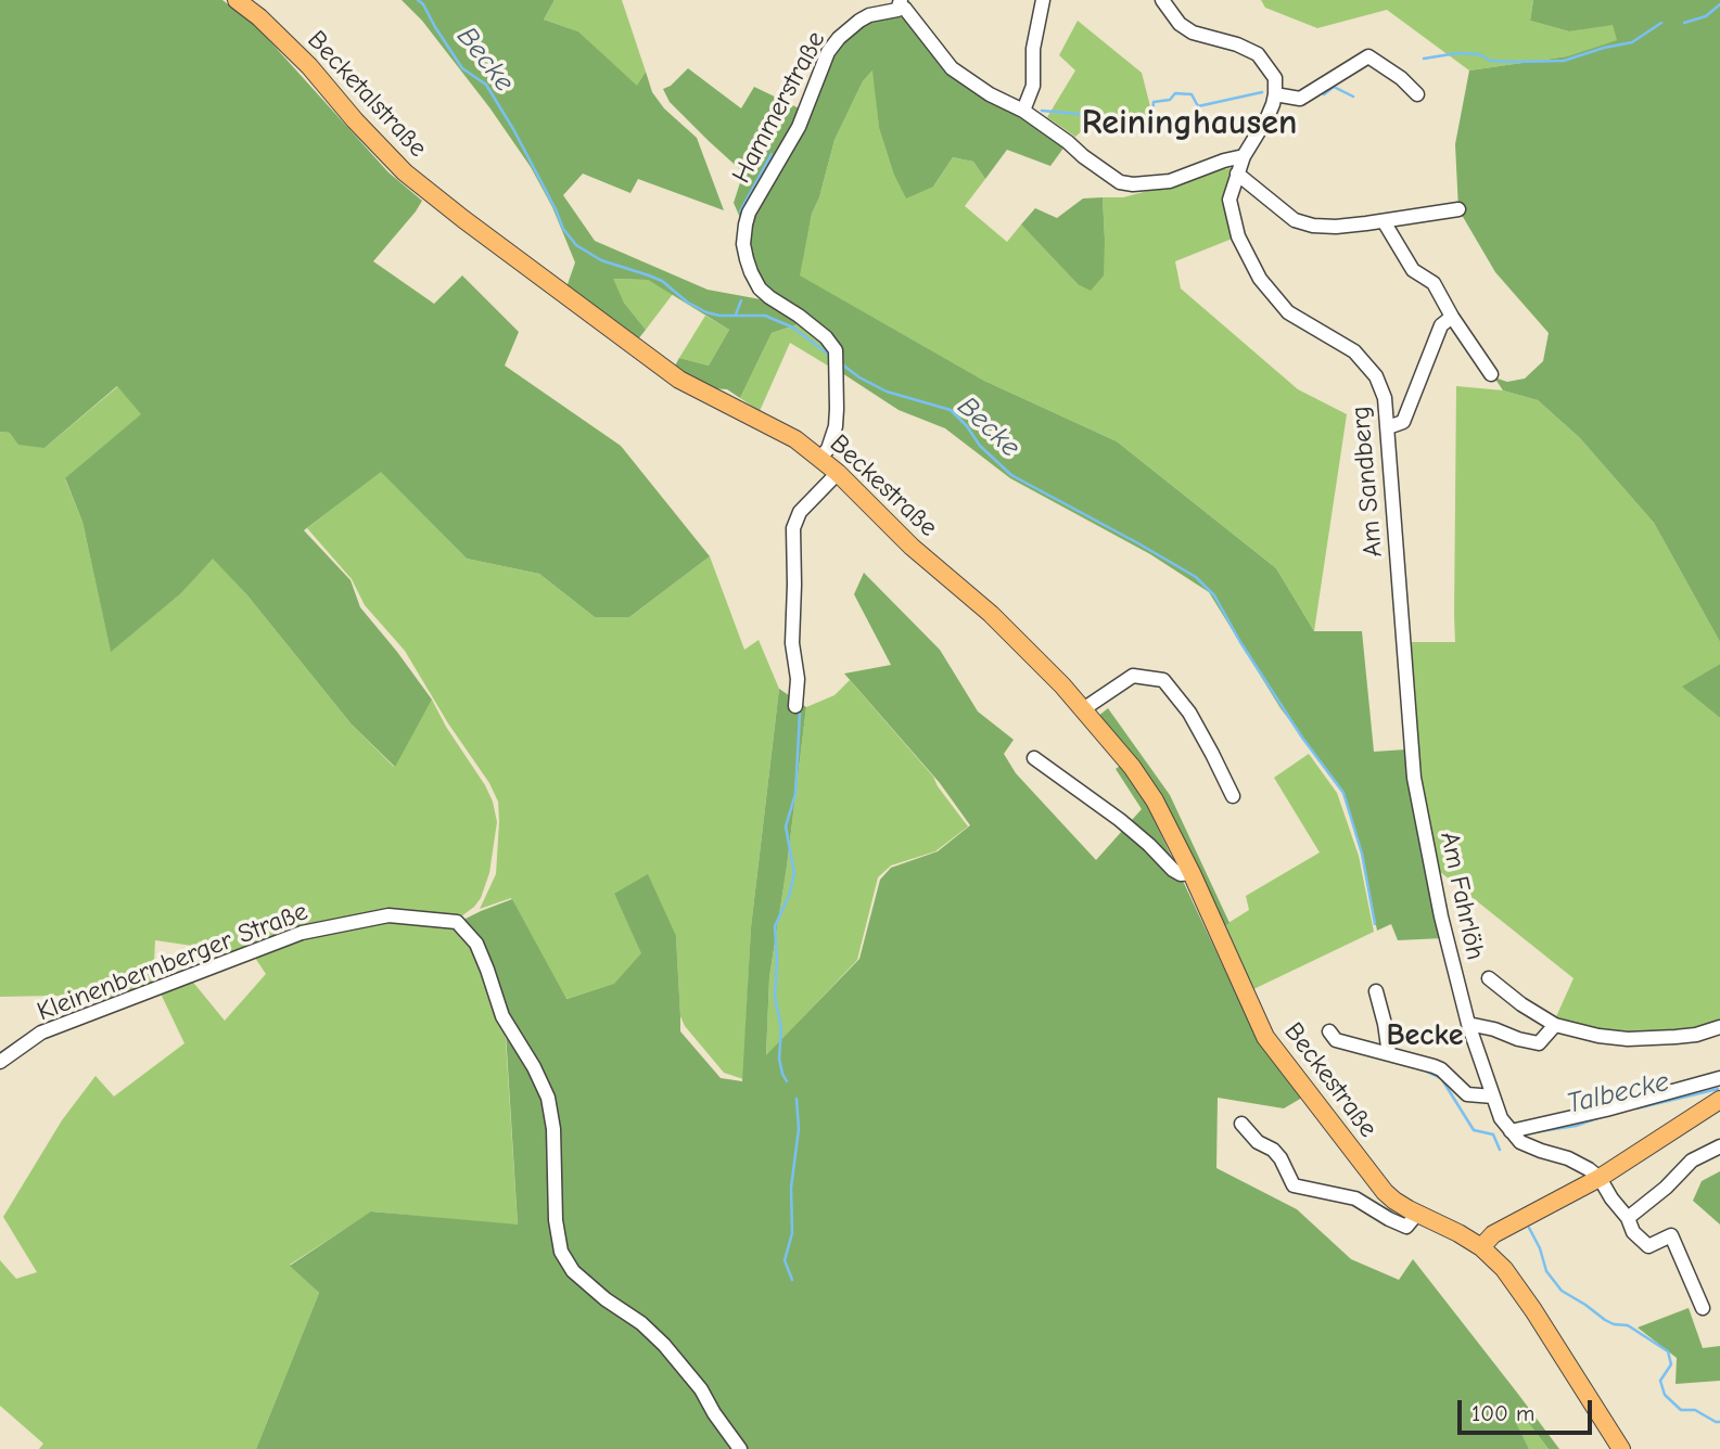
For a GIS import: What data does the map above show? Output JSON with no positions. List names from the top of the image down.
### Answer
{
  "streets": {
    "main road": ["Becketalstraße", "Beckestraße"],
    "street": [
      "Hammerstraße",
      "Am Sandberg",
      "Am Fahrlöh",
      "Kleinenbernberger Straße"
    ]
  },
  "crossings": [
    ["Becketalstraße", "Beckestraße"],
    ["Hammerstraße", "Beckestraße"],
    ["Am Sandberg", "Am Fahrlöh"]
  ],
  "districts": ["Reininghausen", "Becke"],
  "water": ["Becke", "Talbecke"],
  "scale_bar": "100 m"
}
